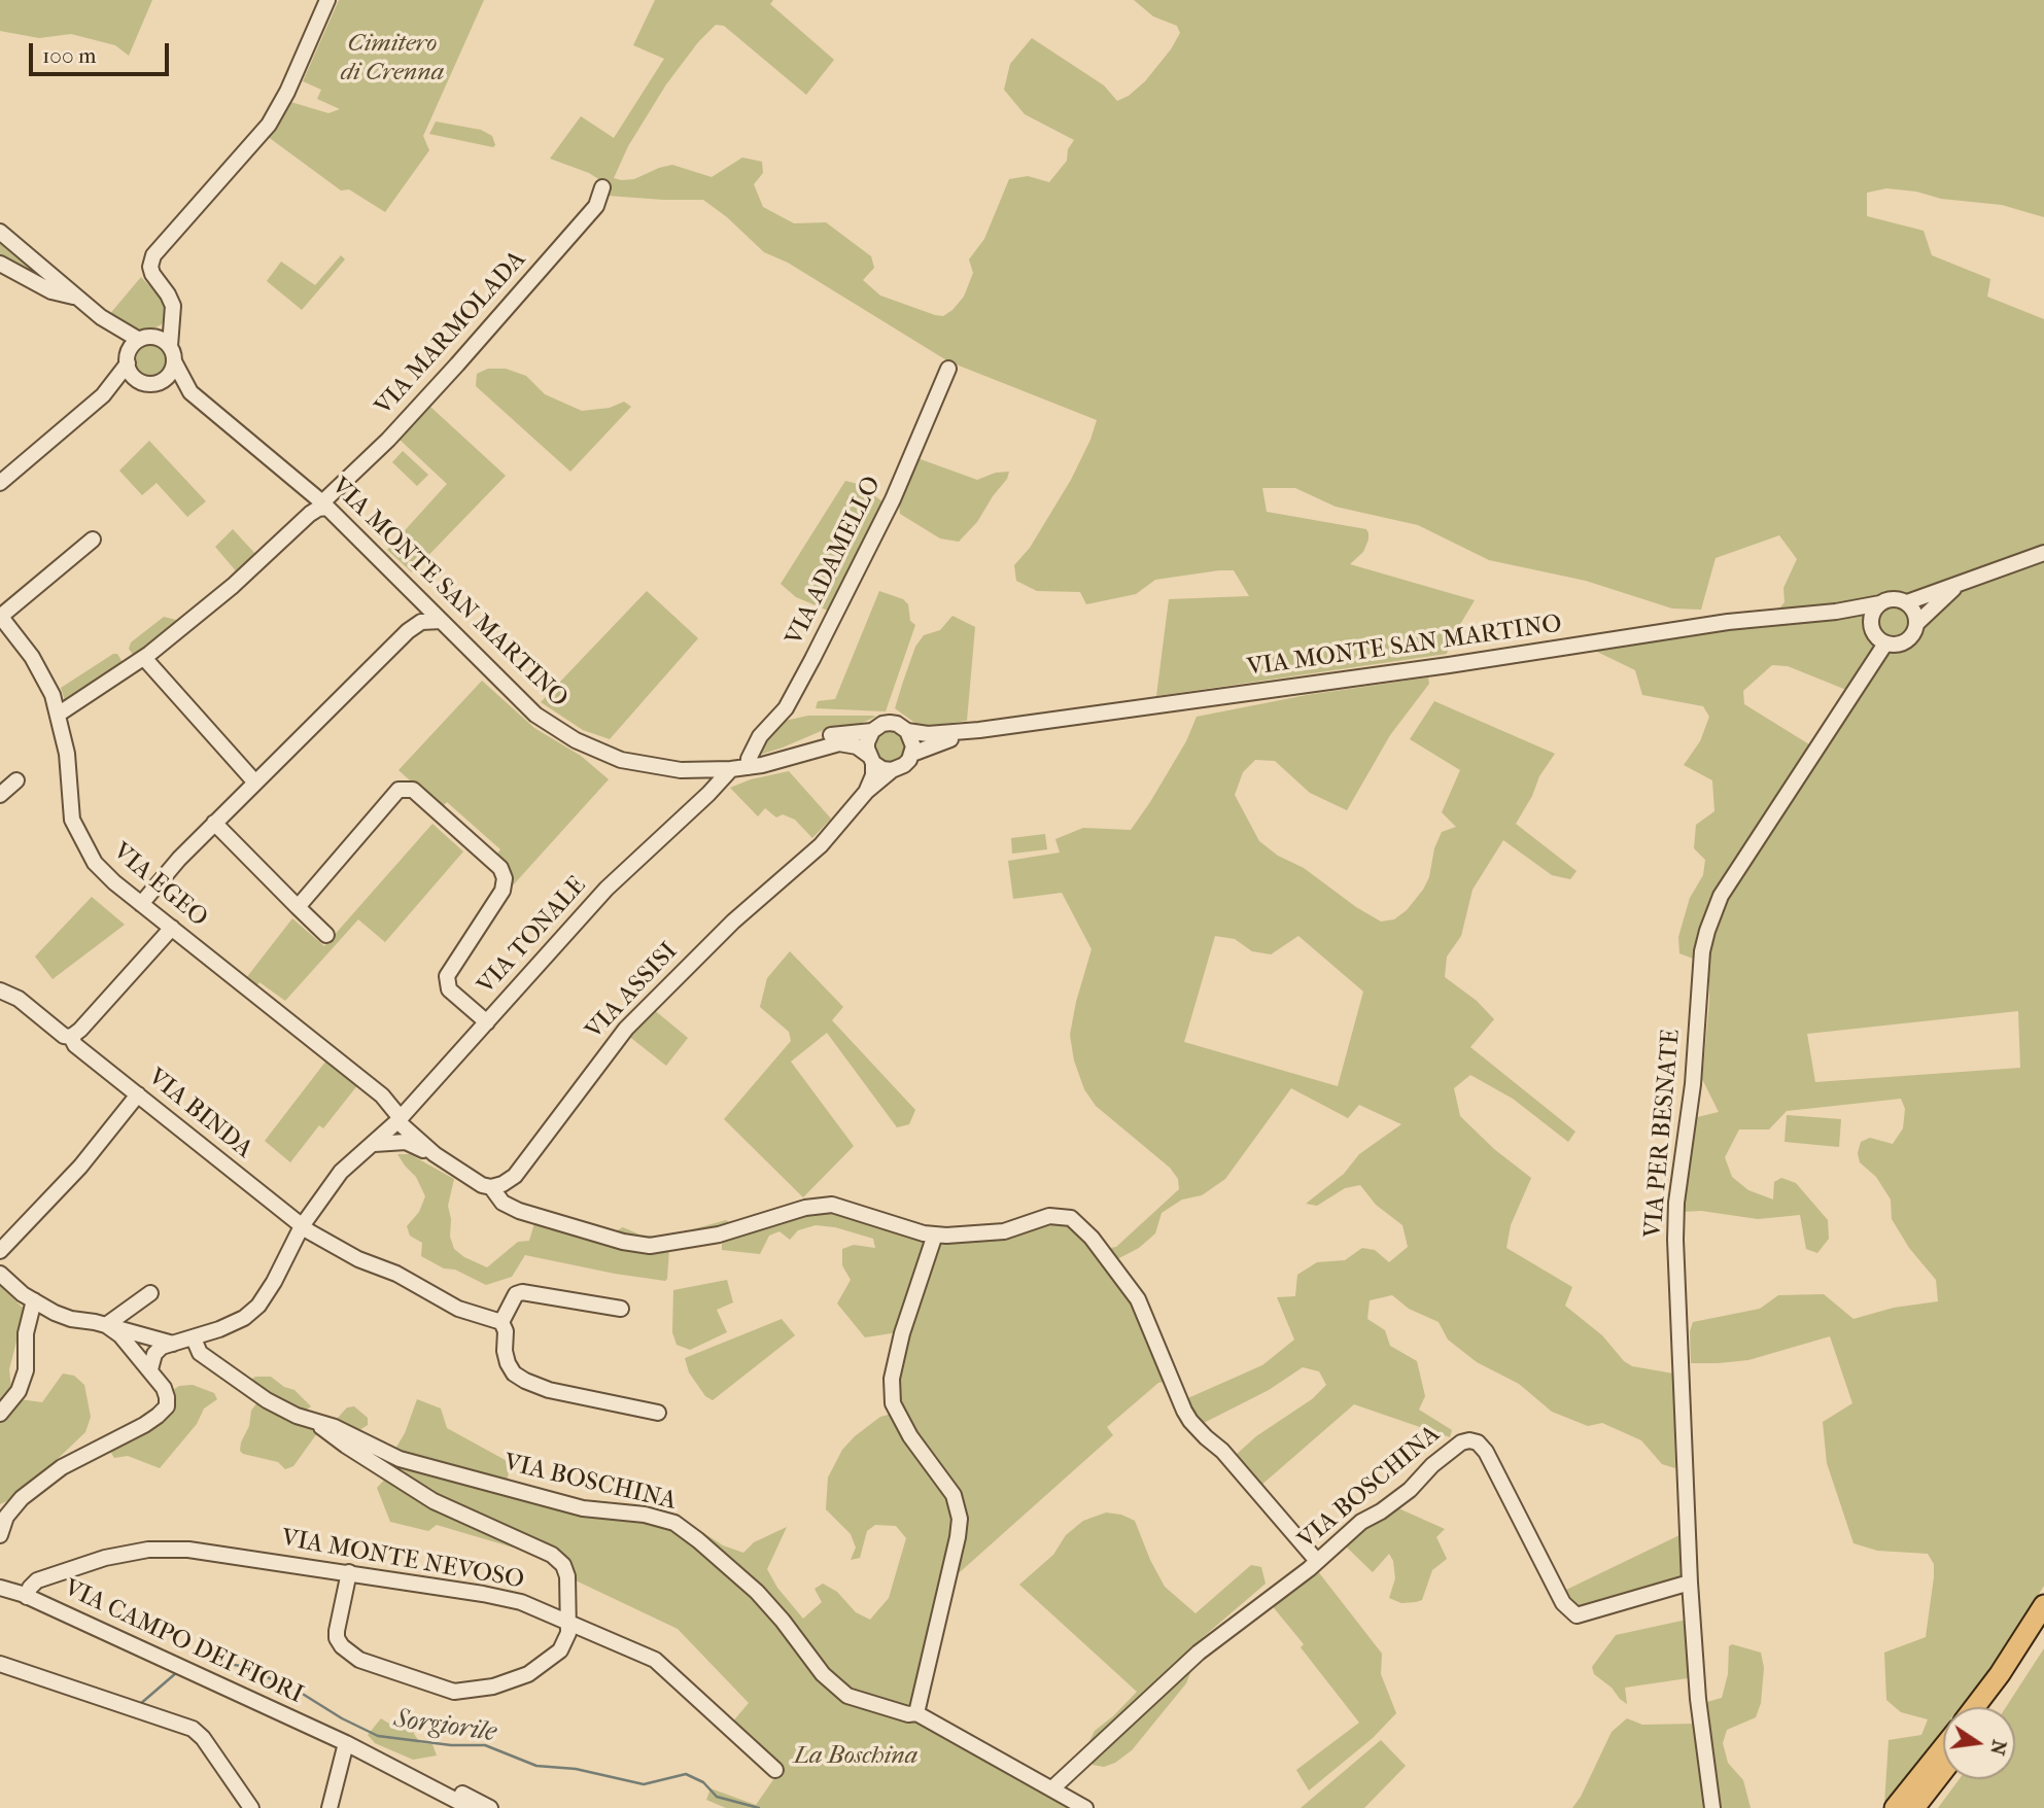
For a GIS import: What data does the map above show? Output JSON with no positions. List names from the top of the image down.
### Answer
{
  "streets": {
    "street": [
      "VIA MARMOLADA",
      "VIA ADAMELLO",
      "VIA MONTE SAN MARTINO",
      "VIA EGEO",
      "VIA TONALE",
      "VIA ASSISI",
      "VIA BINDA",
      "VIA PER BESNATE",
      "VIA BOSCHINA",
      "VIA MONTE NEVOSO",
      "VIA CAMPO DEI FIORI"
    ]
  },
  "crossings": [
    ["VIA MARMOLADA", "VIA MONTE SAN MARTINO"],
    ["VIA ADAMELLO", "VIA MONTE SAN MARTINO"],
    ["VIA MONTE SAN MARTINO", "VIA TONALE"],
    ["VIA MONTE SAN MARTINO", "VIA ASSISI"],
    ["VIA MONTE SAN MARTINO", "VIA PER BESNATE"],
    ["VIA EGEO", "VIA TONALE"],
    ["VIA TONALE", "VIA BINDA"],
    ["VIA TONALE", "VIA BOSCHINA"],
    ["VIA PER BESNATE", "VIA BOSCHINA"],
    ["VIA MONTE NEVOSO", "VIA CAMPO DEI FIORI"]
  ],
  "water": ["Sorgiorile"],
  "parks": ["Cimitero di Crenna", "La Boschina"],
  "scale_bar": "100 m",
  "north": "right"
}
